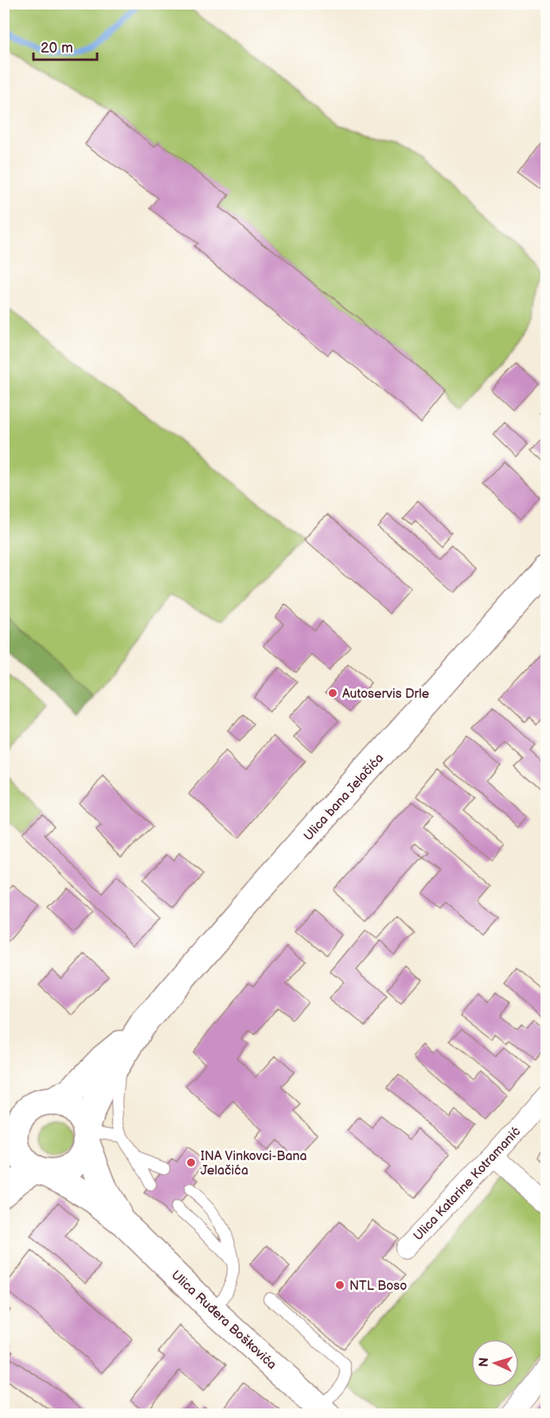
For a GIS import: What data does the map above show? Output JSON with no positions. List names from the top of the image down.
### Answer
{
  "streets": {
    "main road": ["Ulica bana Jelačića", "Ulica Ruđera Boškovića"],
    "street": ["Ulica Katarine Kotramanić"]
  },
  "crossings": [
    ["Ulica bana Jelačića", "Ulica Ruđera Boškovića"]
  ],
  "places": ["Autoservis Drle", "INA Vinkovci-Bana Jelačića", "NTL Boso"],
  "scale_bar": "20 m",
  "north": "left"
}
